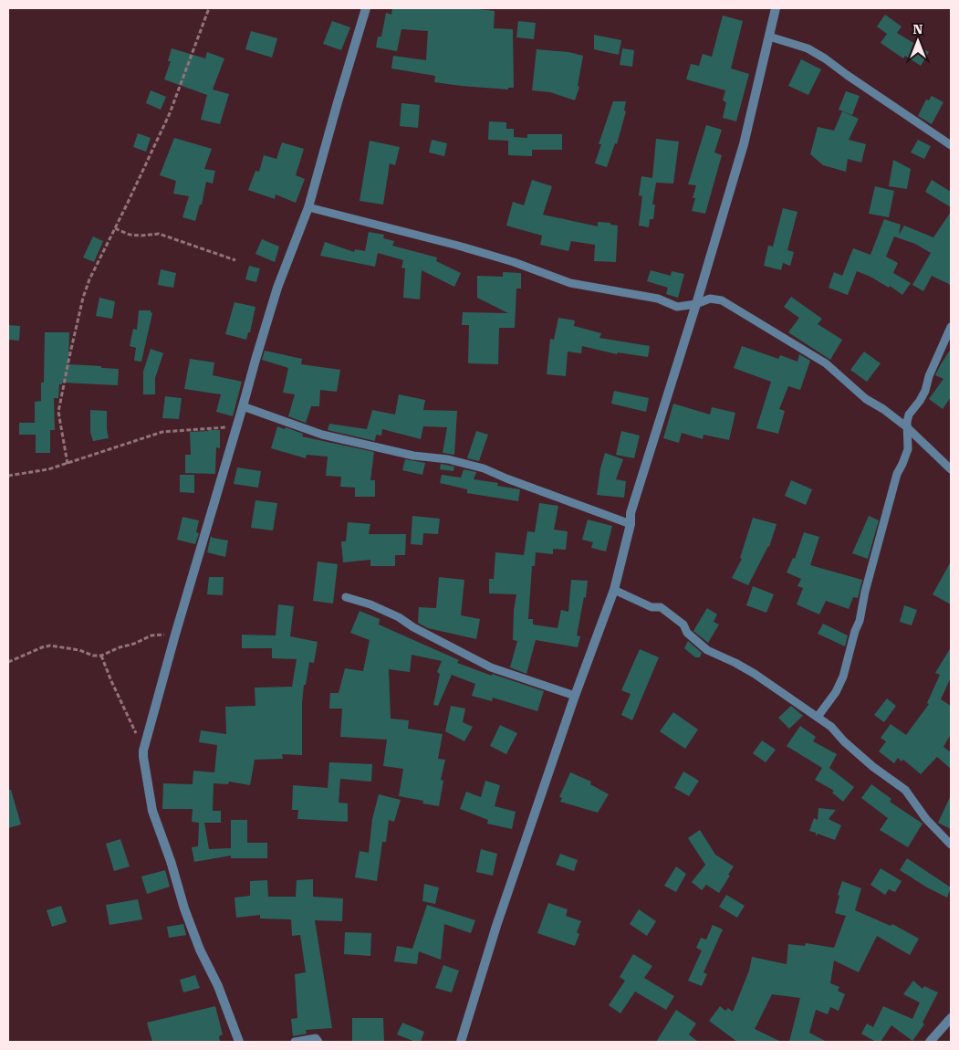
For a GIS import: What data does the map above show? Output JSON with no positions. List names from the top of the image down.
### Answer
{
  "north": "top"
}
